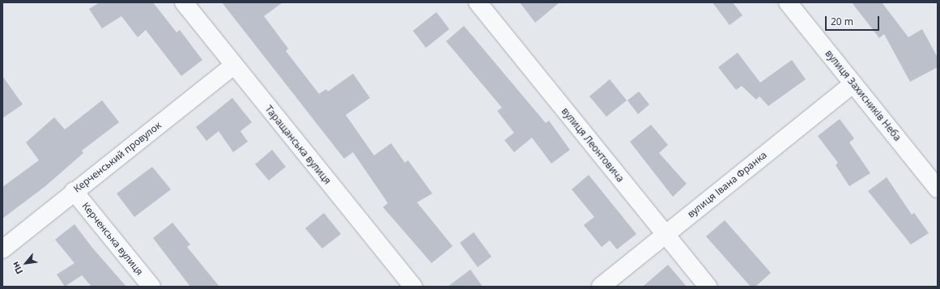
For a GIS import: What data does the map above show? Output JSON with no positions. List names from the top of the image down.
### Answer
{
  "streets": {
    "street": [
      "вулиця Захисників Неба",
      "Таращанська вулиця",
      "вулиця Леонтовича",
      "Керченський провулок",
      "вулиця Івана Франка",
      "Керченська вулиця"
    ]
  },
  "crossings": [
    ["вулиця Захисників Неба", "вулиця Івана Франка"],
    ["Таращанська вулиця", "Керченський провулок"],
    ["вулиця Леонтовича", "вулиця Івана Франка"],
    ["Керченський провулок", "Керченська вулиця"]
  ],
  "scale_bar": "20 m",
  "north": "bottom left"
}
